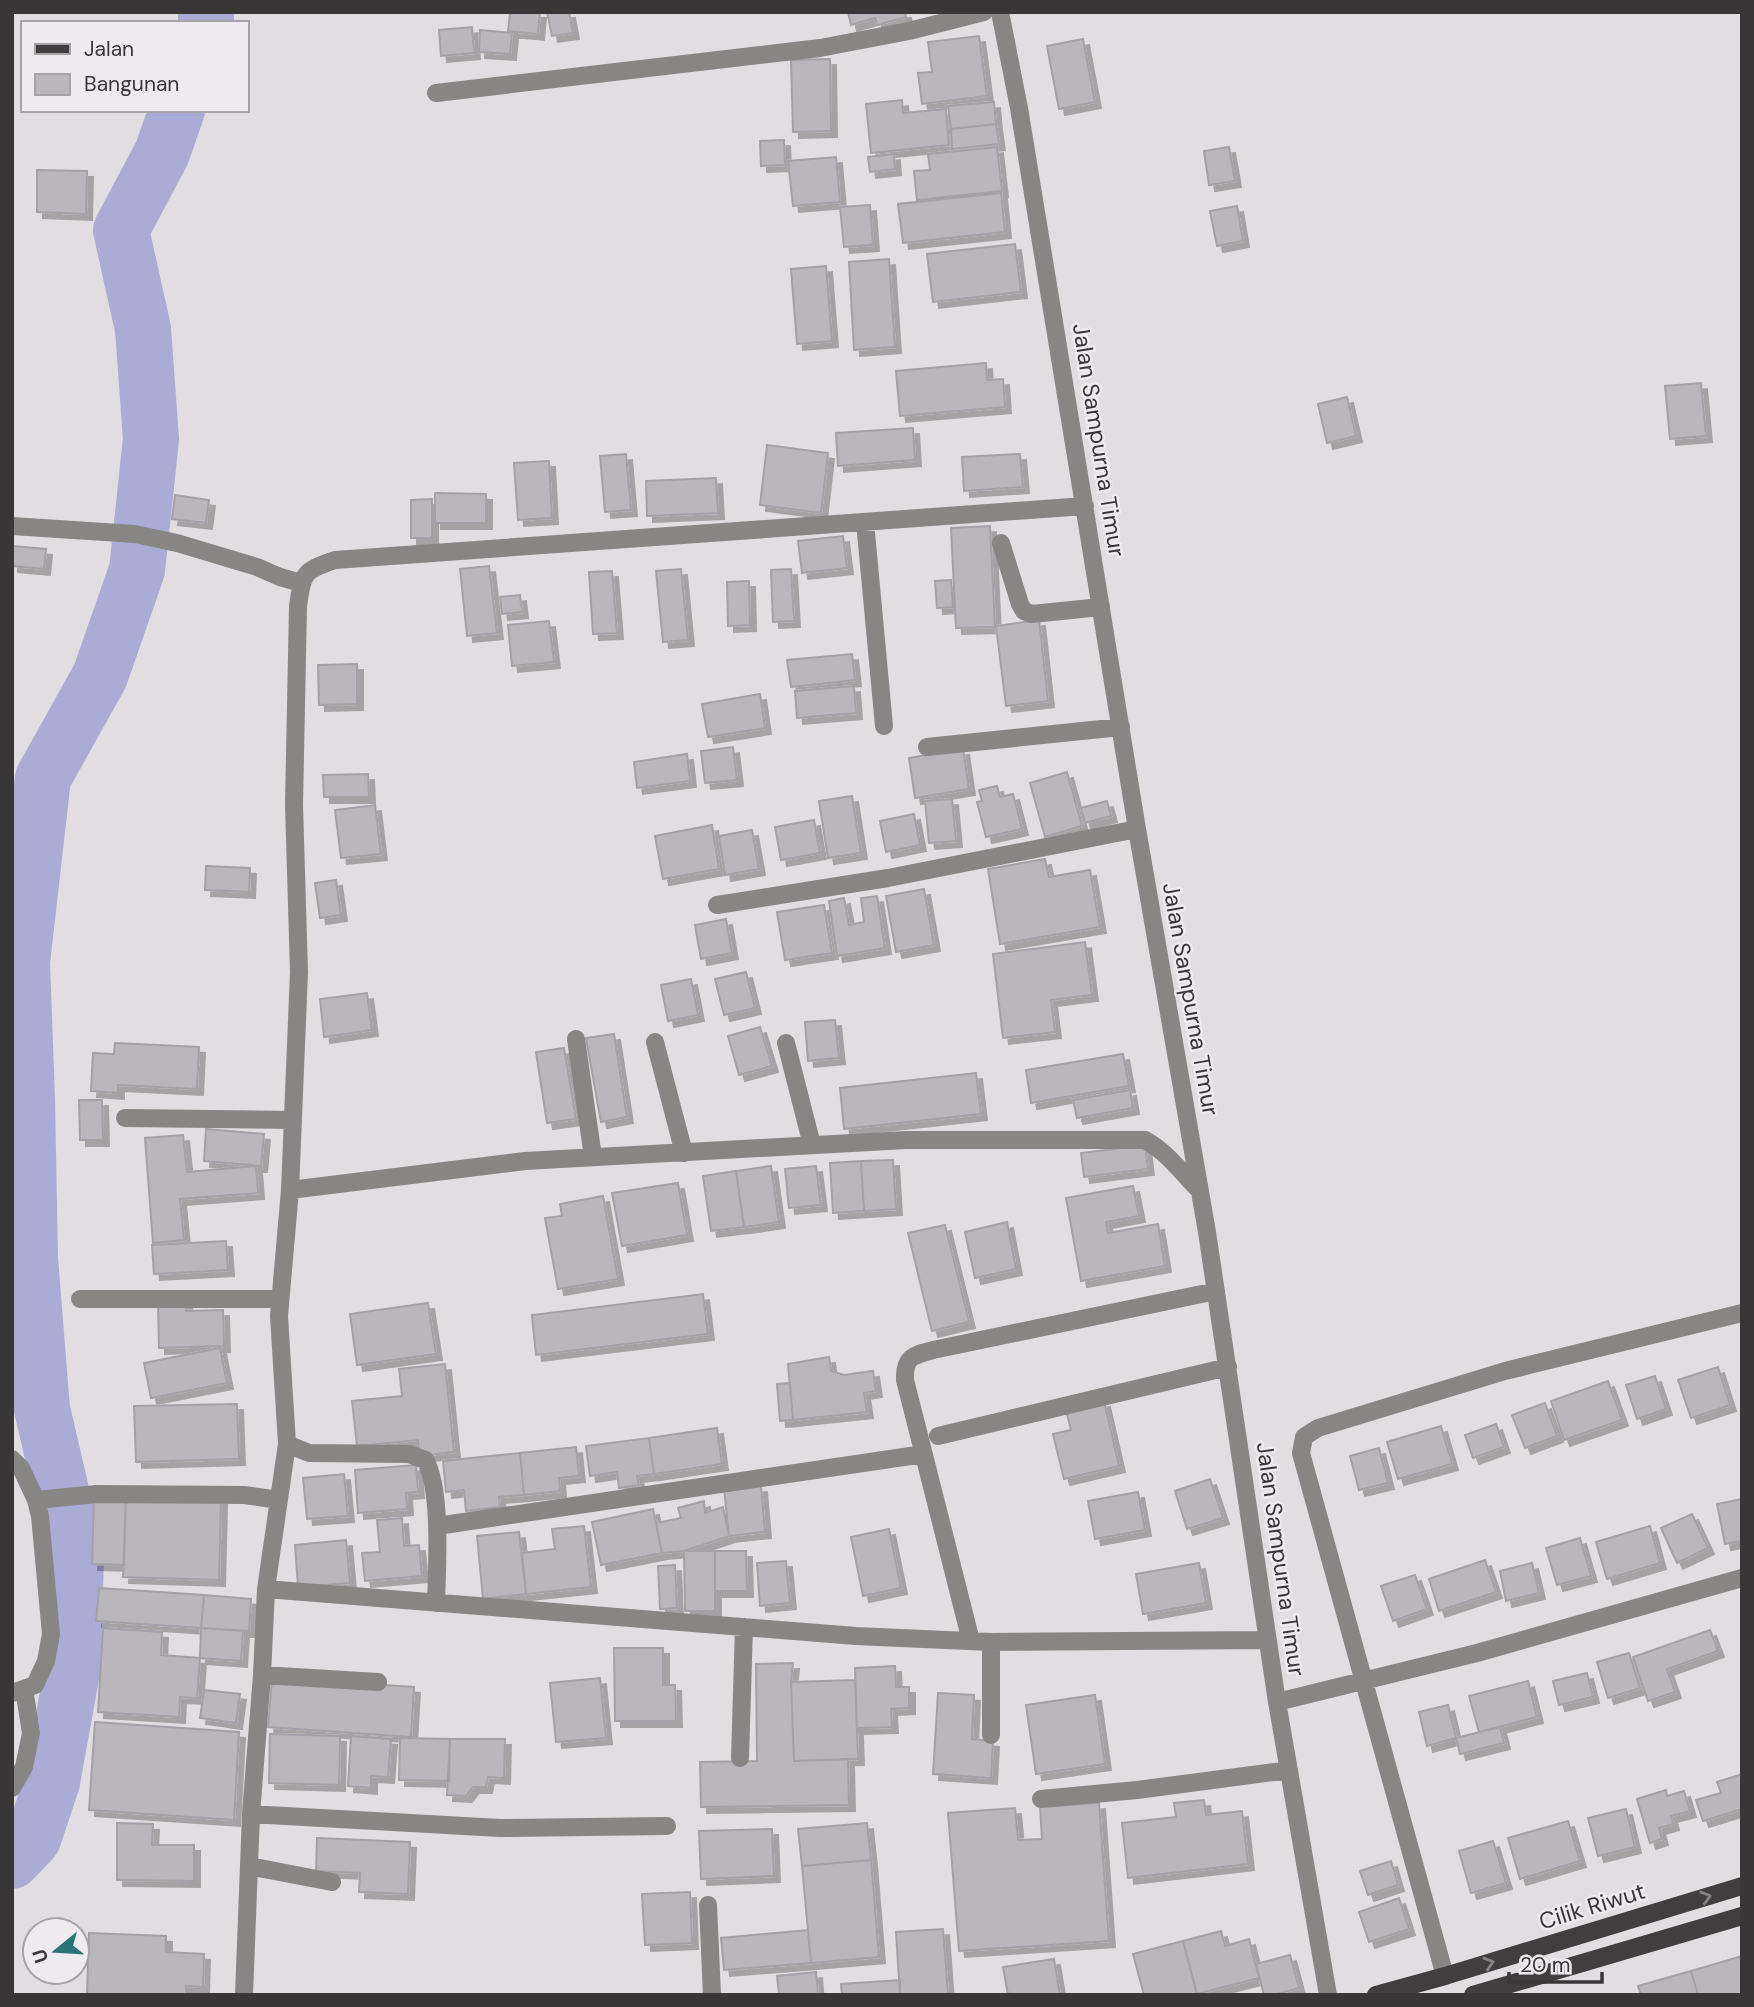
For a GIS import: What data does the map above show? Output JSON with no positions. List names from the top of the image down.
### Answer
{
  "streets": {
    "main road": ["Cilik Riwut"],
    "street": ["Jalan Sampurna Timur"]
  },
  "legend": ["Jalan", "Bangunan"],
  "scale_bar": "20 m",
  "north": "left"
}
